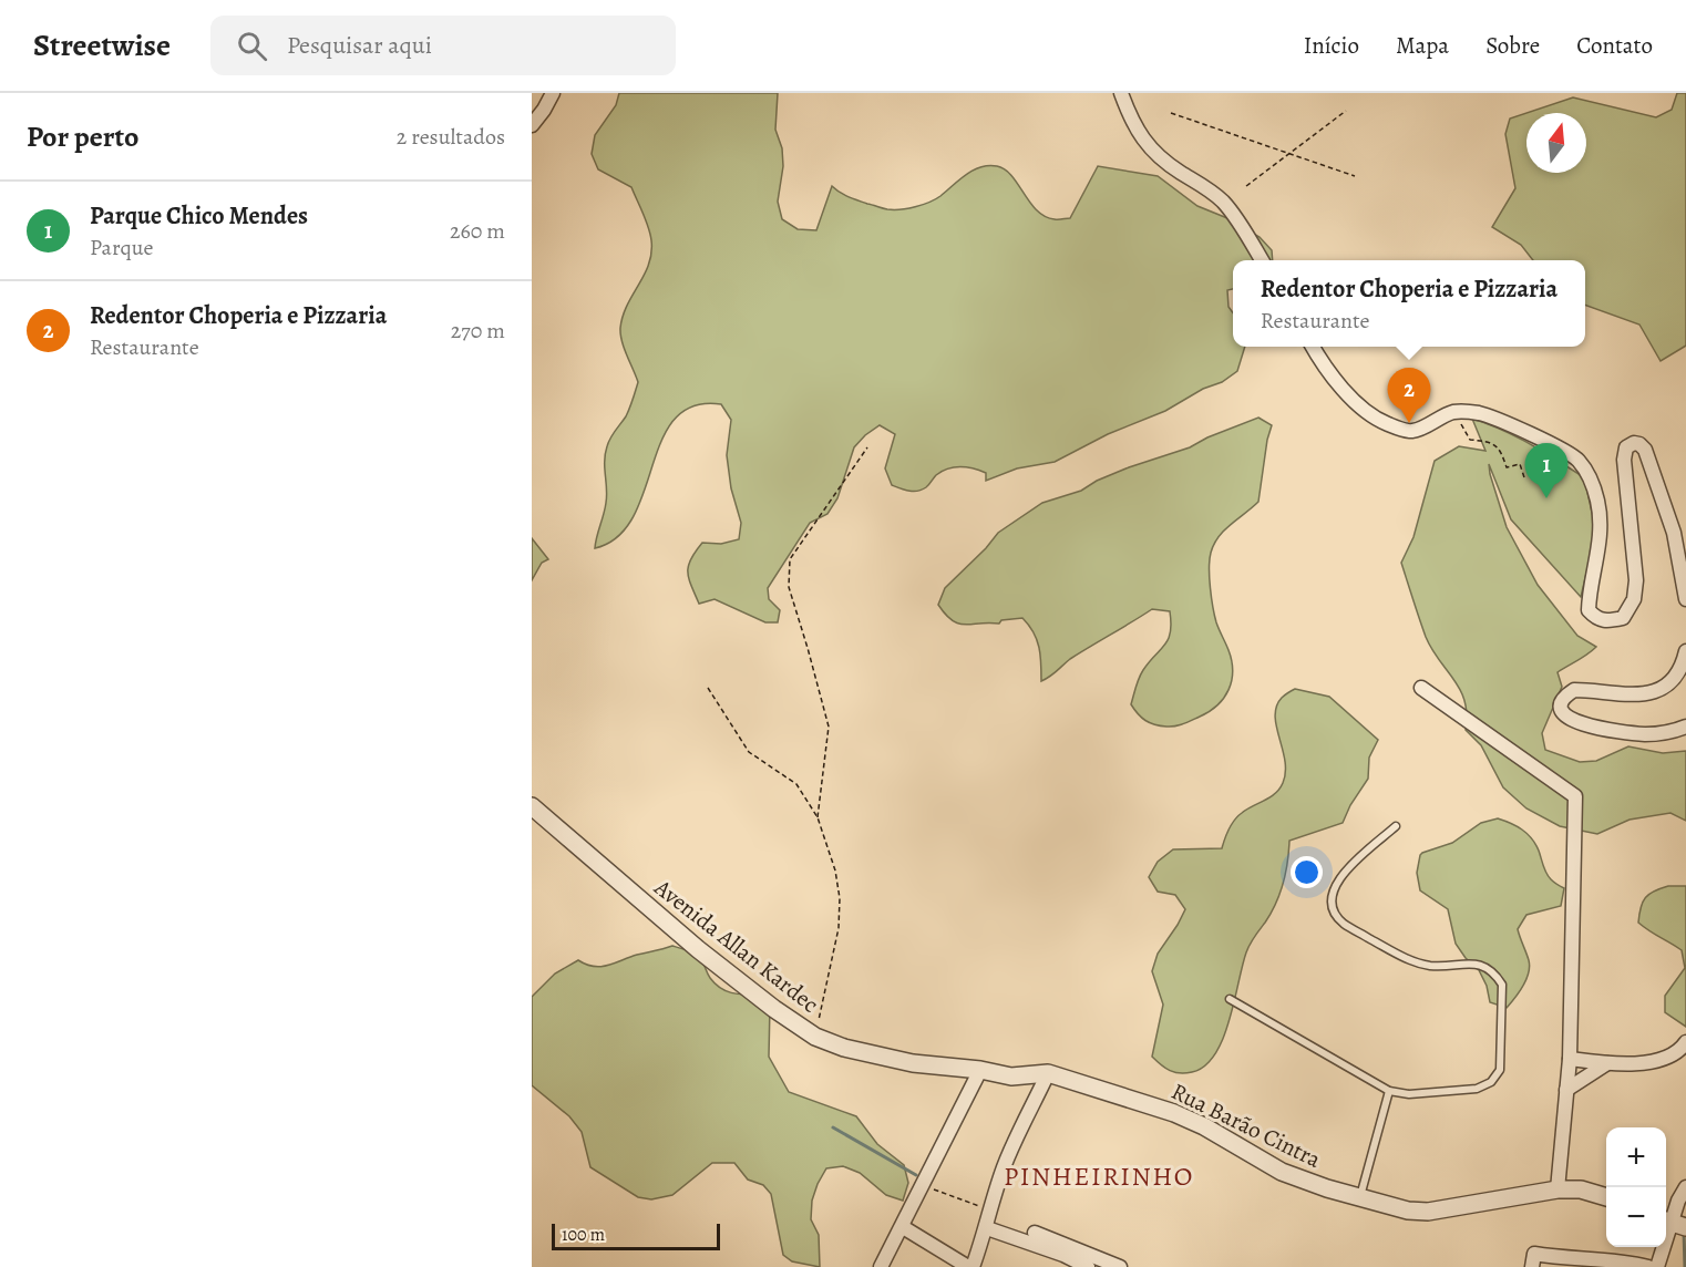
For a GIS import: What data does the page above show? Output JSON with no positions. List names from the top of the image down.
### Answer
{
  "streets": {
    "street": ["Avenida Allan Kardec", "Rua Barão Cintra"]
  },
  "crossings": [
    ["Avenida Allan Kardec", "Rua Barão Cintra"]
  ],
  "districts": ["PINHEIRINHO"],
  "scale_bar": "100 m",
  "north": "top",
  "page": {
    "header": "Streetwise",
    "search": "Pesquisar aqui",
    "nav": [
      "Início",
      "Mapa",
      "Sobre",
      "Contato"
    ],
    "heading": ["Por perto", "2 resultados"],
    "list": [
      {
        "mark": "1",
        "name": "Parque Chico Mendes",
        "note": "Parque",
        "value": "260 m"
      },
      {
        "mark": "2",
        "name": "Redentor Choperia e Pizzaria",
        "note": "Restaurante",
        "value": "270 m"
      }
    ],
    "popup": ["Redentor Choperia e Pizzaria", "Restaurante"],
    "pins": ["2", "1"],
    "map_buttons": ["+", "−"],
    "scale": "100 m"
  }
}
